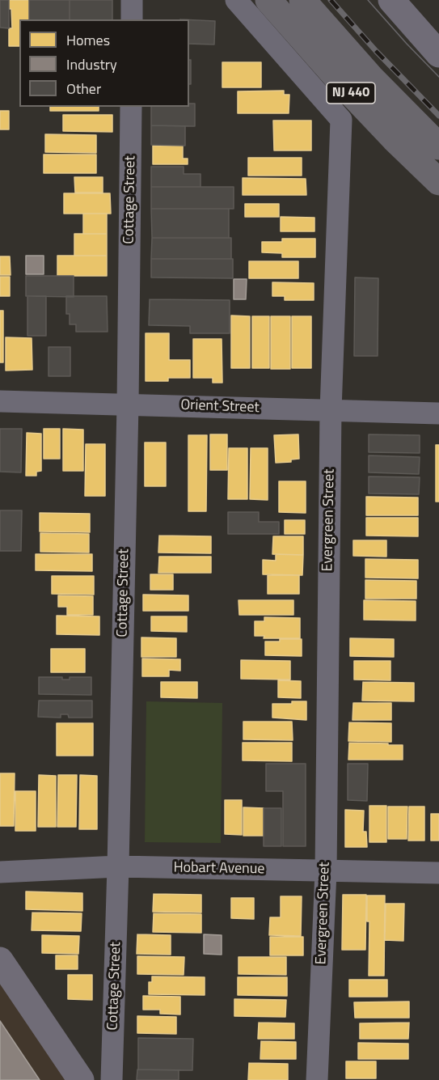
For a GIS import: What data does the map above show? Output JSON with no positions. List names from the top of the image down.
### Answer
{
  "streets": {
    "highway": ["NJ 440"],
    "street": [
      "Cottage Street",
      "Orient Street",
      "Evergreen Street",
      "Hobart Avenue"
    ]
  },
  "crossings": [
    ["Cottage Street", "Orient Street"],
    ["Cottage Street", "Hobart Avenue"],
    ["Orient Street", "Evergreen Street"],
    ["Evergreen Street", "Hobart Avenue"]
  ],
  "legend": ["Homes", "Industry", "Other"]
}
